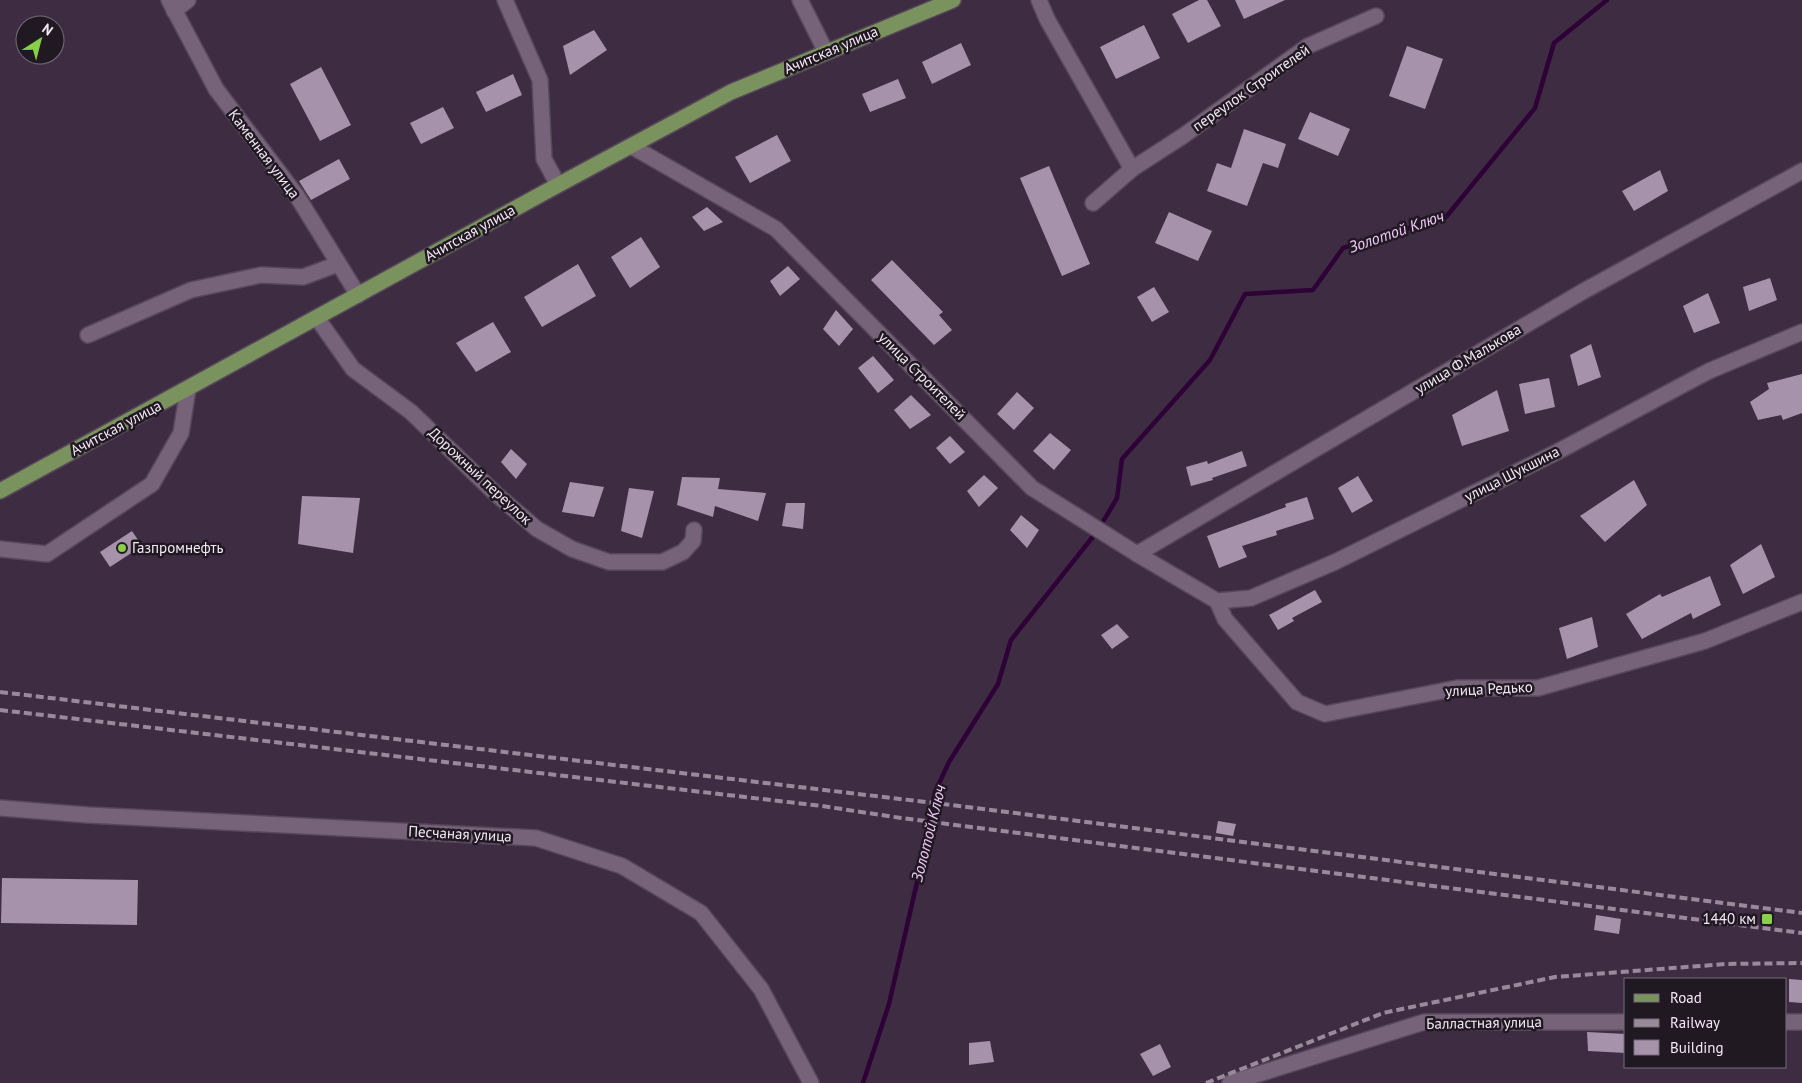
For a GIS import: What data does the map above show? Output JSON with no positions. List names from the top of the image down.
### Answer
{
  "streets": {
    "main road": ["Ачитская улица"],
    "street": [
      "переулок Строителей",
      "Каменная улица",
      "улица Ф.Малькова",
      "улица Строителей",
      "улица Шукшина",
      "Дорожный переулок",
      "улица Редько",
      "Песчаная улица",
      "Балластная улица"
    ]
  },
  "crossings": [
    ["Ачитская улица", "Каменная улица"],
    ["Ачитская улица", "улица Строителей"],
    ["Ачитская улица", "Дорожный переулок"],
    ["улица Ф.Малькова", "улица Строителей"],
    ["улица Строителей", "улица Шукшина"],
    ["улица Строителей", "улица Редько"],
    ["улица Шукшина", "улица Редько"]
  ],
  "water": ["Золотой Ключ"],
  "places": {
    "other": ["Газпромнефть"],
    "transit": ["1440 км"]
  },
  "legend": ["Road", "Railway", "Building"],
  "north": "top right"
}
